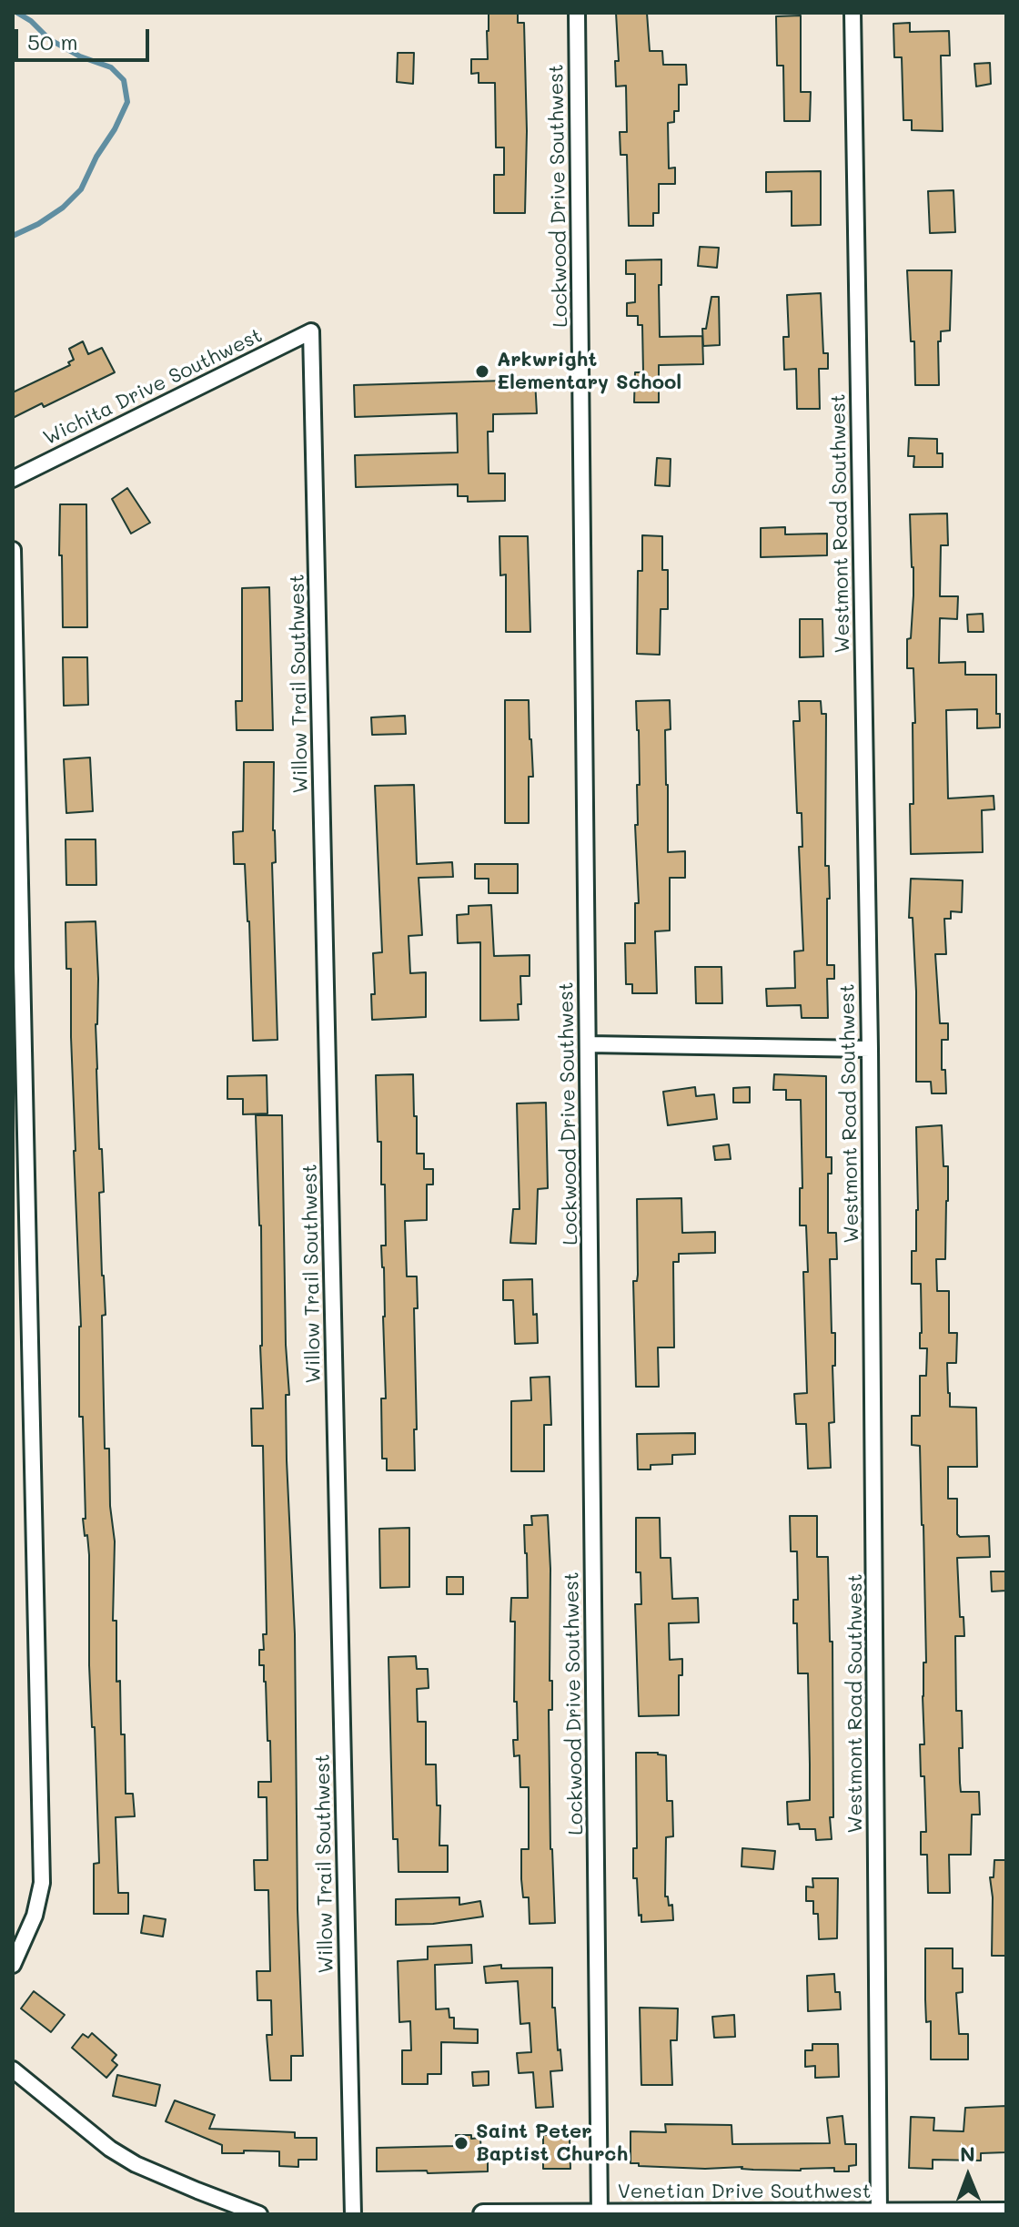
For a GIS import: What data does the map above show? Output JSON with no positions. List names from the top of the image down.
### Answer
{
  "streets": {
    "street": [
      "Lockwood Drive Southwest",
      "Wichita Drive Southwest",
      "Westmont Road Southwest",
      "Willow Trail Southwest",
      "Venetian Drive Southwest"
    ]
  },
  "crossings": [
    ["Lockwood Drive Southwest", "Venetian Drive Southwest"],
    ["Wichita Drive Southwest", "Willow Trail Southwest"],
    ["Westmont Road Southwest", "Venetian Drive Southwest"]
  ],
  "places": ["Arkwright Elementary School", "Saint Peter Baptist Church"],
  "scale_bar": "50 m",
  "north": "top"
}
